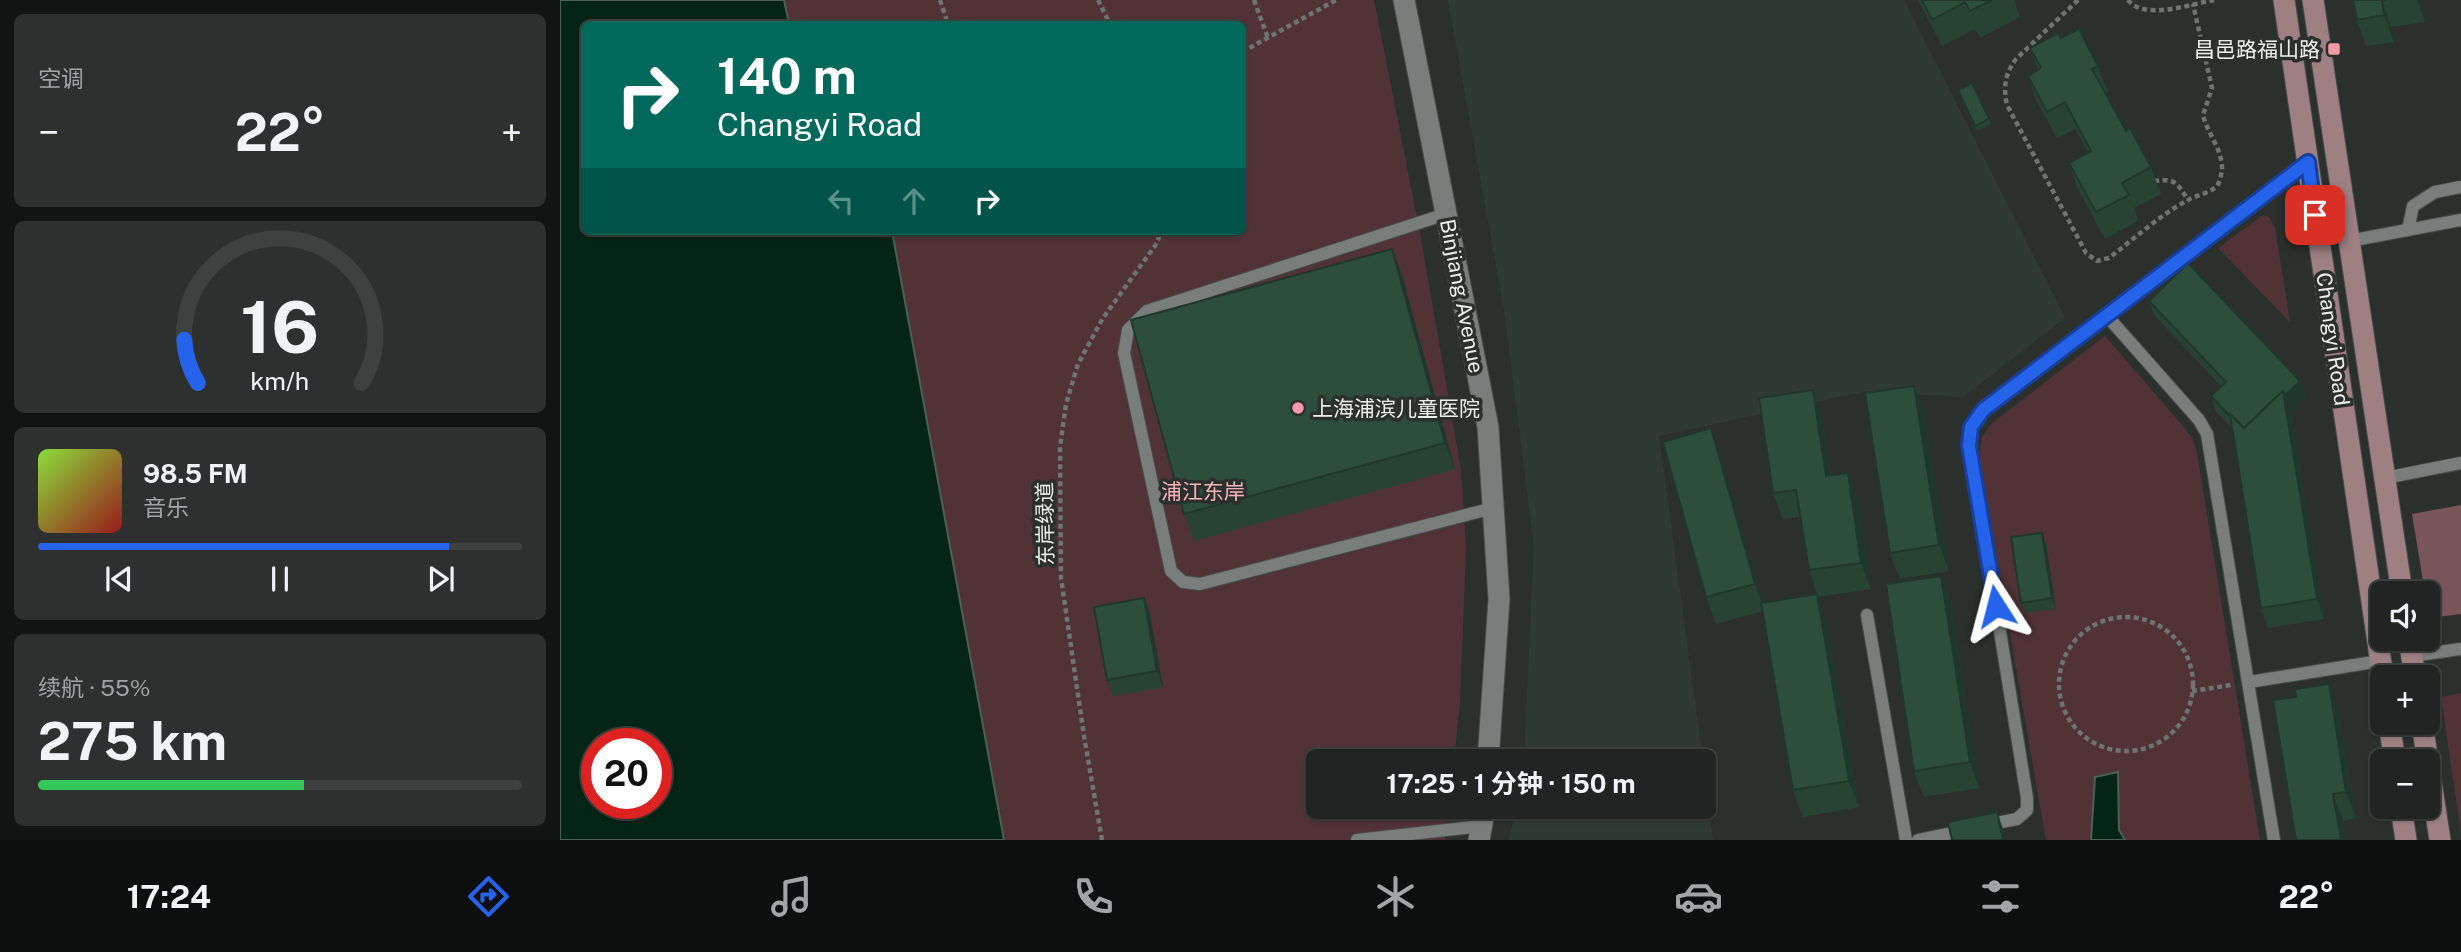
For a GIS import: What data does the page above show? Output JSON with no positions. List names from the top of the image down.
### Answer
{
  "streets": {
    "main road": ["Changyi Road"],
    "street": ["Binjiang Avenue"],
    "path": ["东岸绿道"]
  },
  "parks": ["浦江东岸"],
  "places": {
    "transit": ["昌邑路福山路"],
    "other": ["上海浦滨儿童医院"]
  },
  "page": {
    "tile": [
      "空调",
      ["续航 · 55%", "275 km"]
    ],
    "turn": ["140 m", "Changyi Road"],
    "heat": ["−", "22°", "+"],
    "song": ["98.5 FM", "音乐"],
    "map_buttons": ["+", "−"],
    "limit": "20",
    "trip": "17:25 · 1 分钟 · 150 m",
    "tabs": ["17:24", "22°"],
    "gauge": ["16", "km/h"]
  }
}
